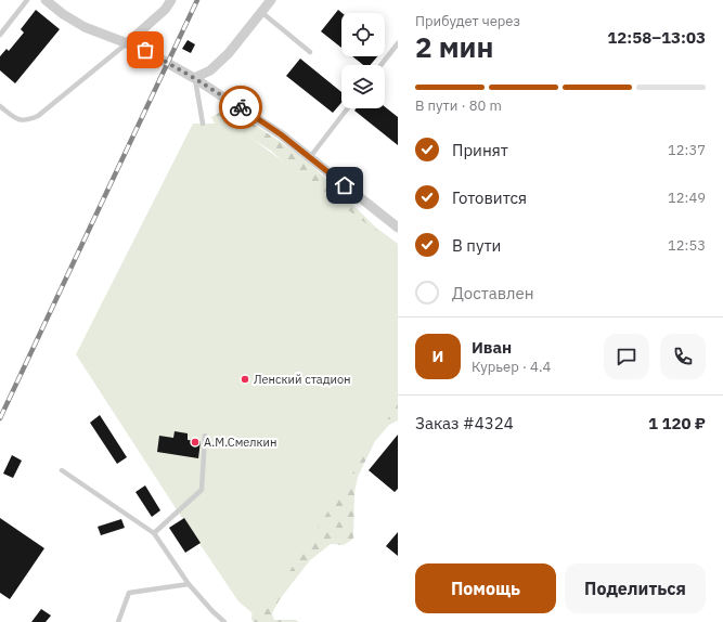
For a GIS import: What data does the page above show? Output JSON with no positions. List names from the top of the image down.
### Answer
{
  "places": ["Ленский стадион", "А.М.Смелкин"],
  "page": {
    "heading": ["2 мин", "Прибудет через", "12:58–13:03"],
    "panel": [
      "Иван",
      "Курьер · 4.4",
      "Заказ #4324",
      "1 120 ₽"
    ],
    "bar": "В пути · 80 m",
    "list": [
      ["Принят", "12:37"],
      ["Готовится", "12:49"],
      ["В пути", "12:53"],
      "Доставлен"
    ],
    "round": "И",
    "buttons": ["Помощь", "Поделиться"]
  }
}
